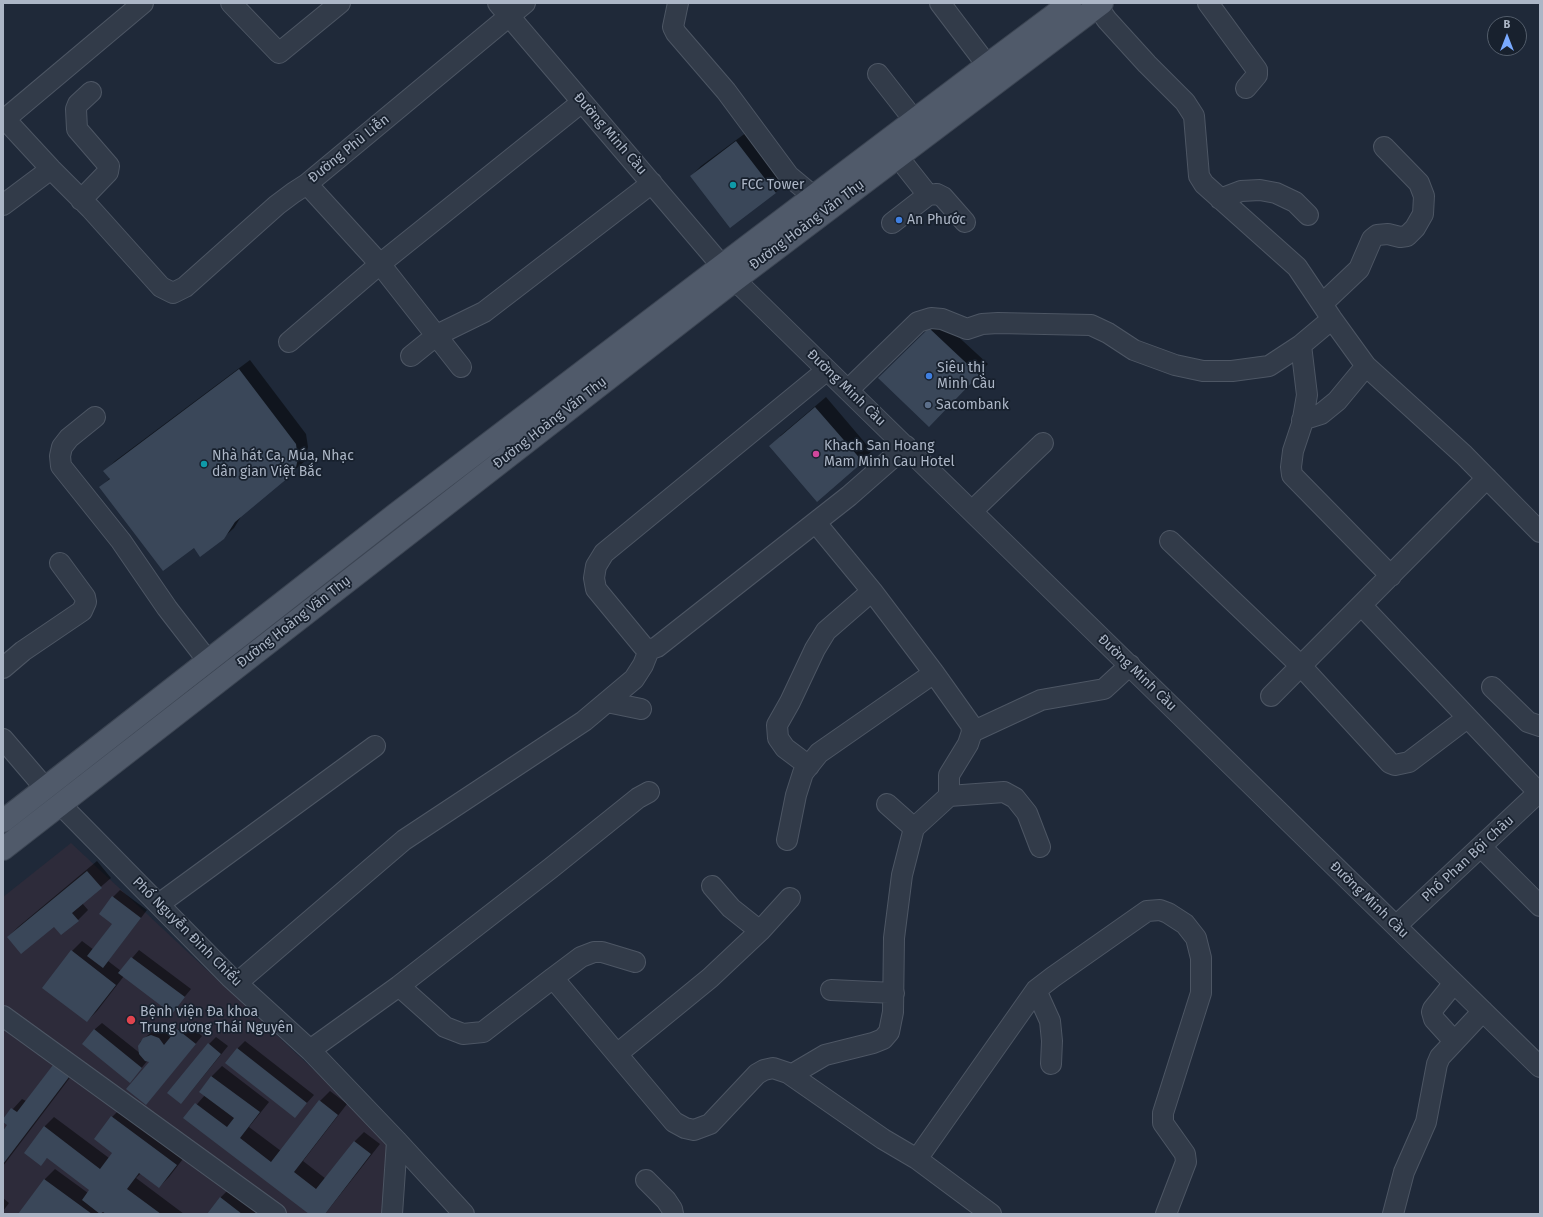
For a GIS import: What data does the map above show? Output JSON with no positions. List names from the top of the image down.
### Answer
{
  "streets": {
    "main road": ["Đường Hoàng Văn Thụ"],
    "street": [
      "Đường Minh Cầu",
      "Đường Phù Liễn",
      "Phố Phan Bội Châu",
      "Phố Nguyễn Đình Chiểu"
    ]
  },
  "crossings": [
    ["Đường Minh Cầu", "Đường Phù Liễn"],
    ["Đường Minh Cầu", "Đường Hoàng Văn Thụ"],
    ["Đường Minh Cầu", "Phố Phan Bội Châu"],
    ["Đường Hoàng Văn Thụ", "Phố Nguyễn Đình Chiểu"]
  ],
  "places": [
    "FCC Tower",
    "An Phước",
    "Siêu thị Minh Cầu",
    "Sacombank",
    "Khach San Hoang Mam Minh Cau Hotel",
    "Nhà hát Ca, Múa, Nhạc dân gian Việt Bắc",
    "Bệnh viện Đa khoa Trung ương Thái Nguyên"
  ],
  "north": "top"
}
